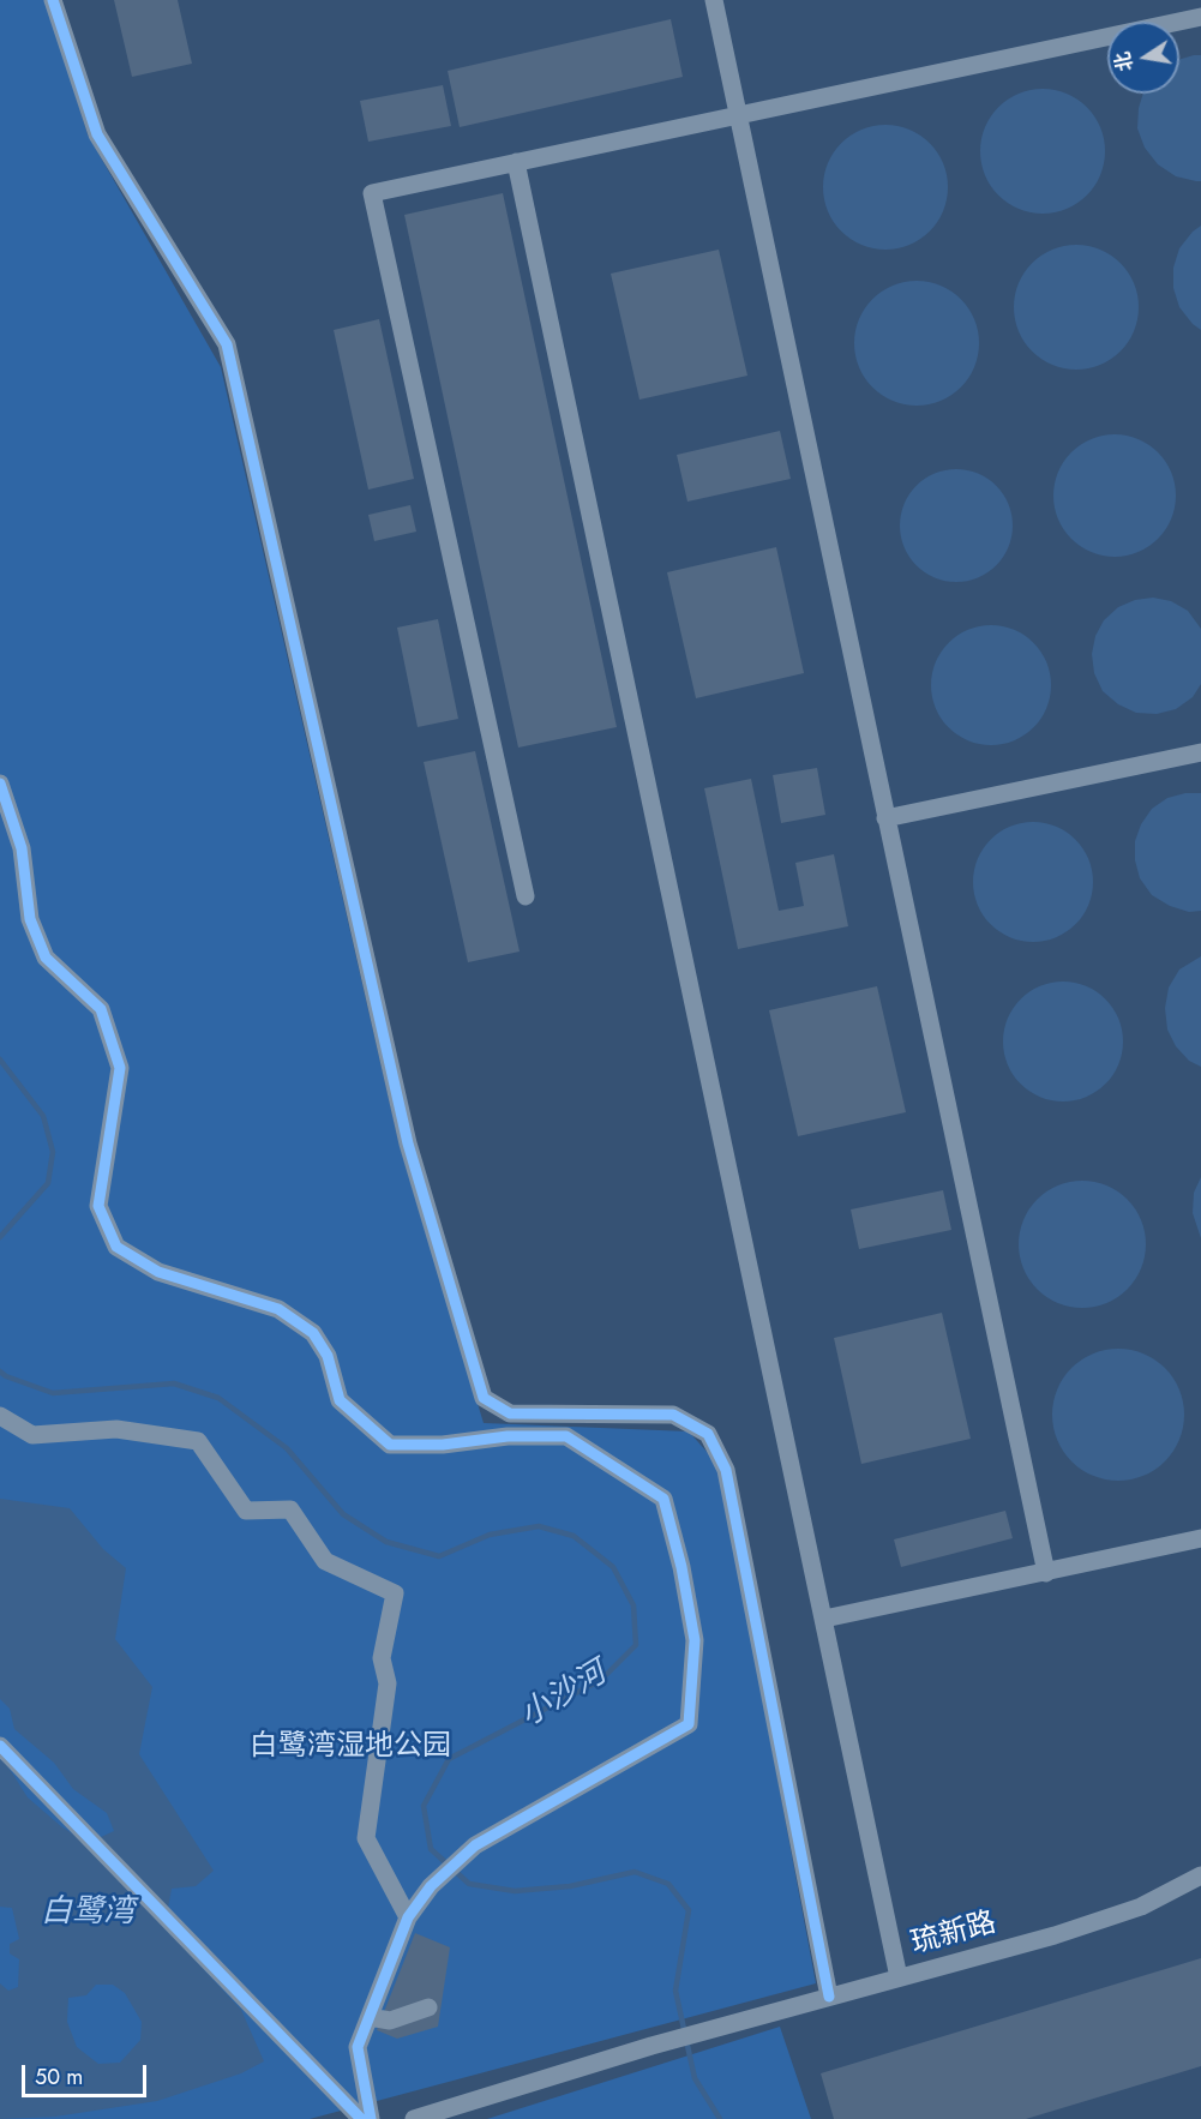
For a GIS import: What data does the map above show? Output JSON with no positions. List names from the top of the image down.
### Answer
{
  "streets": {
    "street": ["琉新路"]
  },
  "water": ["小沙河", "白鹭湾"],
  "parks": ["白鹭湾湿地公园"],
  "scale_bar": "50 m",
  "north": "left"
}
